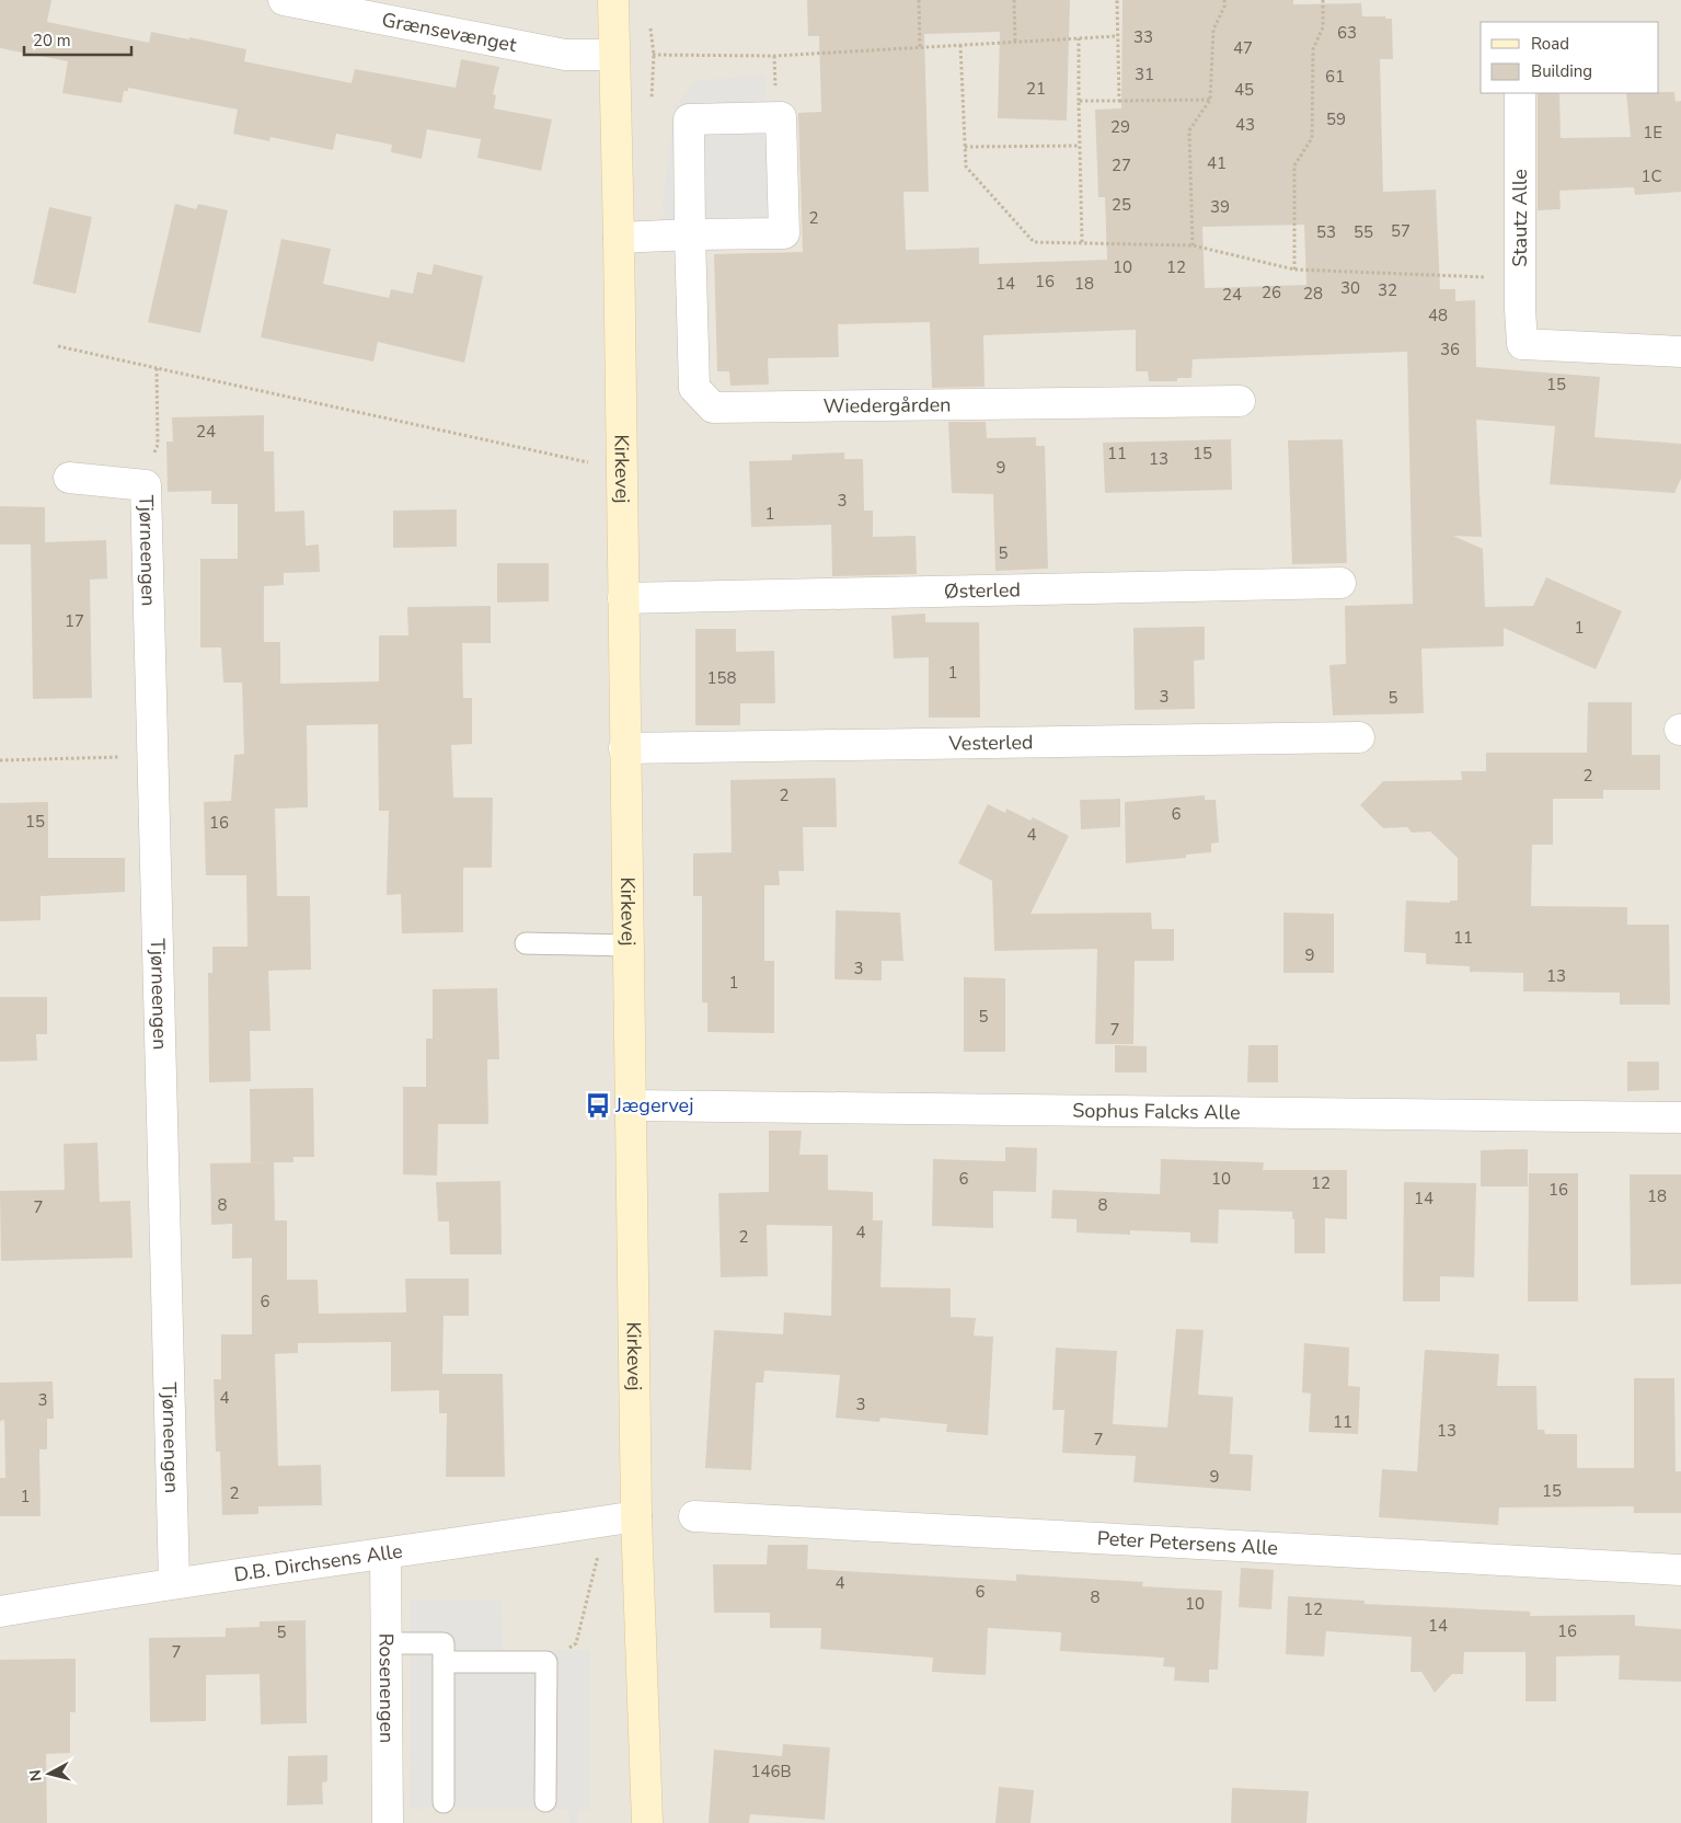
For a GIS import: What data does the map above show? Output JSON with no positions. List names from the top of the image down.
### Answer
{
  "streets": {
    "main road": ["Kirkevej"],
    "street": [
      "Grænsevænget",
      "Stautz Alle",
      "Wiedergården",
      "Tjørneengen",
      "Østerled",
      "Vesterled",
      "Sophus Falcks Alle",
      "Peter Petersens Alle",
      "D.B. Dirchsens Alle",
      "Rosenengen"
    ]
  },
  "crossings": [
    ["Grænsevænget", "Kirkevej"],
    ["Wiedergården", "Kirkevej"],
    ["Kirkevej", "Østerled"],
    ["Kirkevej", "Vesterled"],
    ["Kirkevej", "Sophus Falcks Alle"],
    ["Kirkevej", "D.B. Dirchsens Alle"],
    ["Tjørneengen", "D.B. Dirchsens Alle"],
    ["D.B. Dirchsens Alle", "Rosenengen"]
  ],
  "places": {
    "bus stop": ["Jægervej"]
  },
  "house_numbers": [
    "63",
    "33",
    "47",
    "31",
    "61",
    "21",
    "45",
    "59",
    "43",
    "29",
    "1E",
    "41",
    "27",
    "1C",
    "25",
    "39",
    "2",
    "57",
    "53",
    "55",
    "10",
    "12",
    "16",
    "14",
    "18",
    "30",
    "32",
    "26",
    "28",
    "24",
    "48",
    "36",
    "15",
    "24",
    "11",
    "15",
    "13",
    "9",
    "3",
    "1",
    "5",
    "17",
    "1",
    "1",
    "158",
    "3",
    "5",
    "2",
    "2",
    "6",
    "15",
    "16",
    "4",
    "11",
    "9",
    "3",
    "13",
    "1",
    "5",
    "7",
    "6",
    "10",
    "12",
    "16",
    "18",
    "14",
    "8",
    "8",
    "7",
    "4",
    "2",
    "6",
    "4",
    "3",
    "3",
    "11",
    "13",
    "7",
    "9",
    "15",
    "2",
    "1",
    "4",
    "6",
    "8",
    "10",
    "12",
    "14",
    "16",
    "5",
    "7",
    "146B"
  ],
  "legend": ["Road", "Building"],
  "scale_bar": "20 m",
  "north": "left"
}
